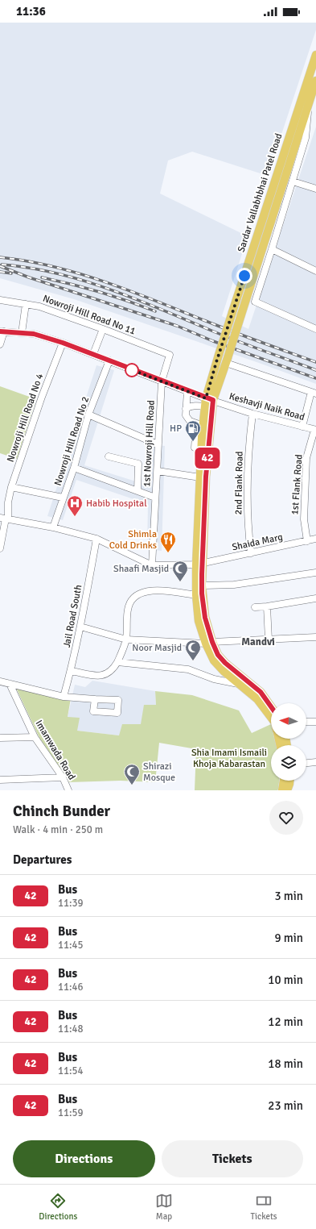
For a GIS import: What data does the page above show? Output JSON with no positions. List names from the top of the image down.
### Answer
{
  "streets": {
    "main road": ["Sardar Vallabhbhai Patel Road"],
    "street": [
      "Nowroji Hill Road No 11",
      "Keshavji Naik Road",
      "Nowroji Hill Road No 4",
      "Nowroji Hill Road No 2",
      "1st Nowroji Hill Road",
      "2nd Flank Road",
      "1st Flank Road",
      "Shaida Marg",
      "Jail Road South",
      "Imamwada Road"
    ]
  },
  "crossings": [
    ["Sardar Vallabhbhai Patel Road", "Keshavji Naik Road"],
    ["Sardar Vallabhbhai Patel Road", "Shaida Marg"],
    ["Nowroji Hill Road No 11", "1st Nowroji Hill Road"],
    ["Keshavji Naik Road", "Nowroji Hill Road No 4"],
    ["Keshavji Naik Road", "Nowroji Hill Road No 2"],
    ["Keshavji Naik Road", "1st Nowroji Hill Road"],
    ["Keshavji Naik Road", "2nd Flank Road"],
    ["Keshavji Naik Road", "1st Flank Road"],
    ["1st Nowroji Hill Road", "Shaida Marg"],
    ["2nd Flank Road", "Shaida Marg"],
    ["1st Flank Road", "Shaida Marg"]
  ],
  "districts": ["Mandvi"],
  "parks": ["Shia Imami Ismaili Khoja Kabarastan"],
  "places": {
    "fuel station": ["HP"],
    "hospital": ["Habib Hospital"],
    "restaurant": ["Shimla Cold Drinks"],
    "mosque": ["Shaafi Masjid", "Noor Masjid", "Shirazi Mosque"]
  },
  "lines": ["bus line 42"],
  "north": "left",
  "page": {
    "status": "11:36",
    "on_map": "42",
    "heading": [
      ["Chinch Bunder", "Walk · 4 min · 250 m"],
      "Departures"
    ],
    "list": [
      {
        "mark": "42",
        "name": "Bus",
        "note": "11:39",
        "value": "3 min"
      },
      {
        "mark": "42",
        "name": "Bus",
        "note": "11:45",
        "value": "9 min"
      },
      {
        "mark": "42",
        "name": "Bus",
        "note": "11:46",
        "value": "10 min"
      },
      {
        "mark": "42",
        "name": "Bus",
        "note": "11:48",
        "value": "12 min"
      },
      {
        "mark": "42",
        "name": "Bus",
        "note": "11:54",
        "value": "18 min"
      },
      {
        "mark": "42",
        "name": "Bus",
        "note": "11:59",
        "value": "23 min"
      }
    ],
    "buttons": ["Directions", "Tickets"],
    "tabs": ["Directions", "Map", "Tickets"]
  }
}
